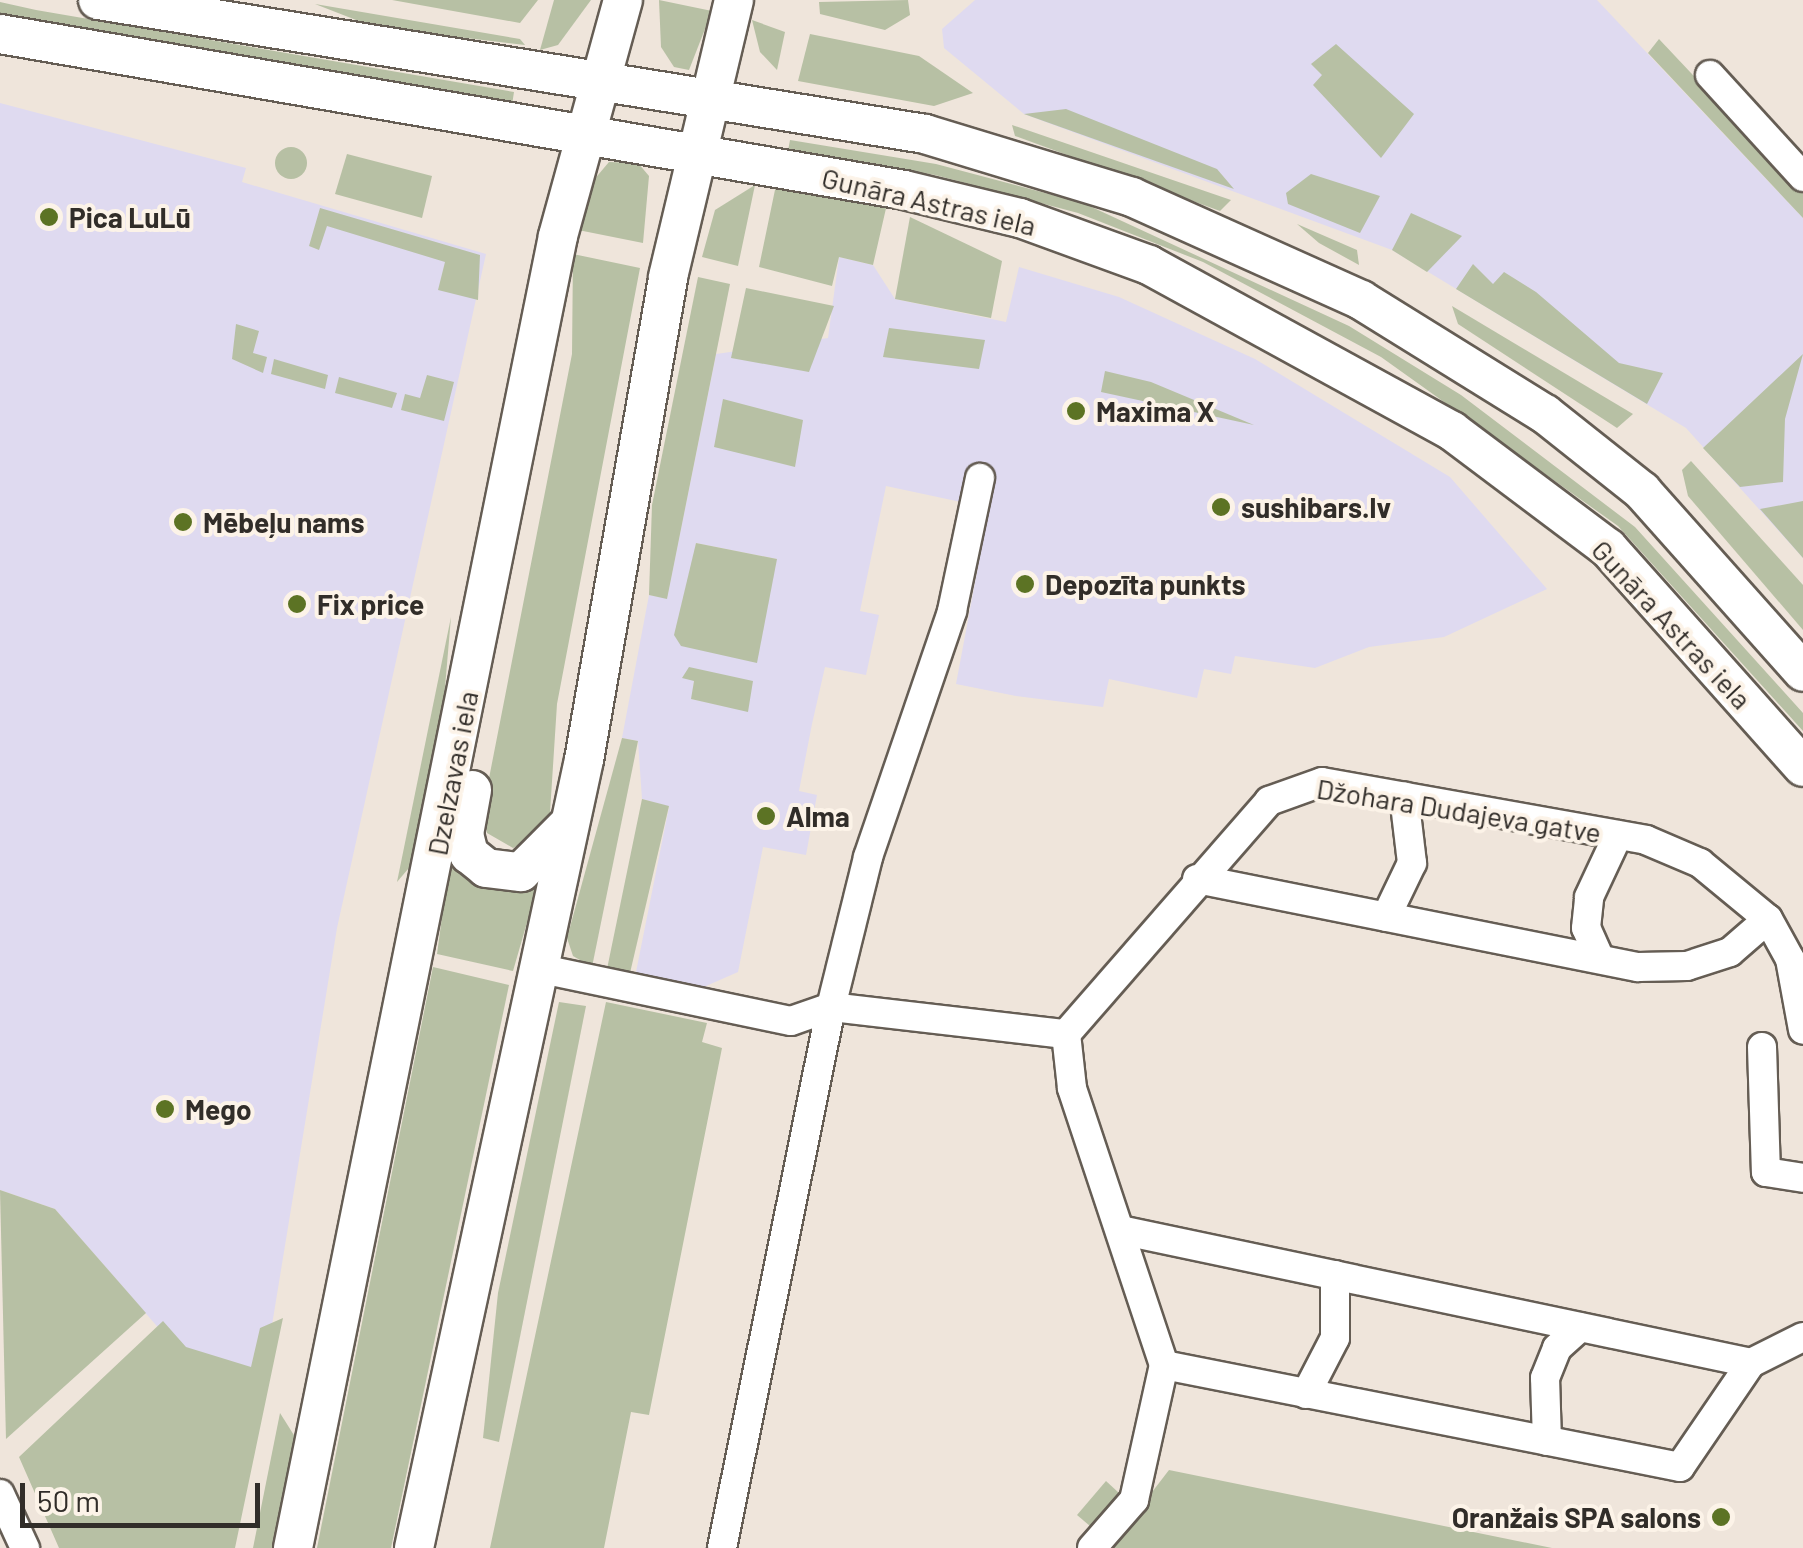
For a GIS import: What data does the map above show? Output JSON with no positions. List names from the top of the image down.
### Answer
{
  "streets": {
    "main road": ["Gunāra Astras iela", "Dzelzavas iela"],
    "street": ["Džohara Dudajeva gatve"]
  },
  "crossings": [
    ["Gunāra Astras iela", "Dzelzavas iela"]
  ],
  "places": [
    "Pica LuLū",
    "Maxima X",
    "sushibars.lv",
    "Mēbeļu nams",
    "Depozīta punkts",
    "Fix price",
    "Alma",
    "Mego",
    "Oranžais SPA salons"
  ],
  "scale_bar": "50 m"
}
